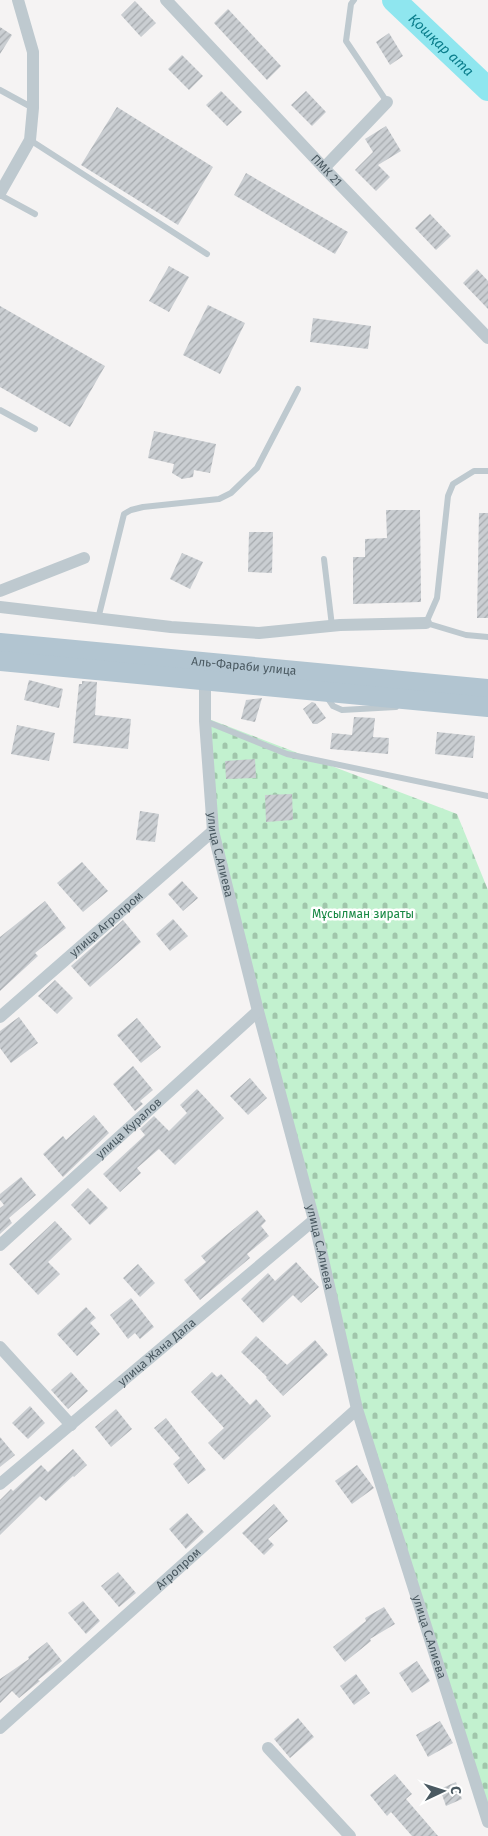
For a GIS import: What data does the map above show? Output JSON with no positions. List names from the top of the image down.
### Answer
{
  "streets": {
    "main road": ["Аль-Фараби улица"],
    "street": [
      "ПМК 21",
      "улица С.Алиева",
      "улица Агропром",
      "улица Куралов",
      "улица Жана Дала",
      "Агропром"
    ]
  },
  "crossings": [
    ["Аль-Фараби улица", "улица С.Алиева"],
    ["улица С.Алиева", "улица Агропром"],
    ["улица С.Алиева", "улица Куралов"],
    ["улица С.Алиева", "улица Жана Дала"],
    ["улица С.Алиева", "Агропром"]
  ],
  "water": ["Қошқар ата"],
  "parks": ["Мұсылман зираты"],
  "north": "right"
}
